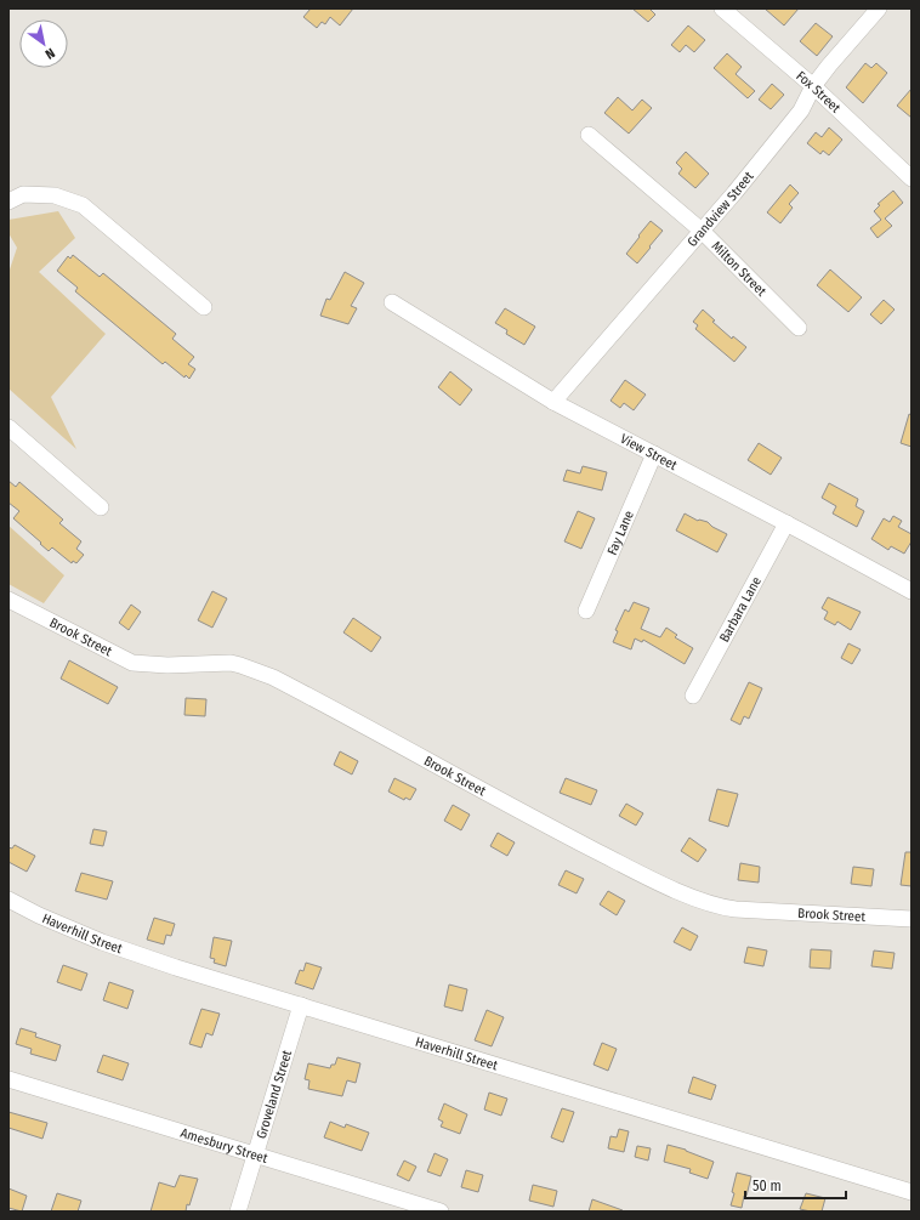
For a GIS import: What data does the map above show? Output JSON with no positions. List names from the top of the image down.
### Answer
{
  "streets": {
    "street": [
      "Fox Street",
      "Grandview Street",
      "Milton Street",
      "View Street",
      "Fay Lane",
      "Barbara Lane",
      "Brook Street",
      "Haverhill Street",
      "Groveland Street",
      "Amesbury Street"
    ]
  },
  "crossings": [
    ["Fox Street", "Grandview Street"],
    ["Grandview Street", "Milton Street"],
    ["Grandview Street", "View Street"],
    ["View Street", "Fay Lane"],
    ["View Street", "Barbara Lane"],
    ["Haverhill Street", "Groveland Street"],
    ["Groveland Street", "Amesbury Street"]
  ],
  "scale_bar": "50 m",
  "north": "bottom right"
}
